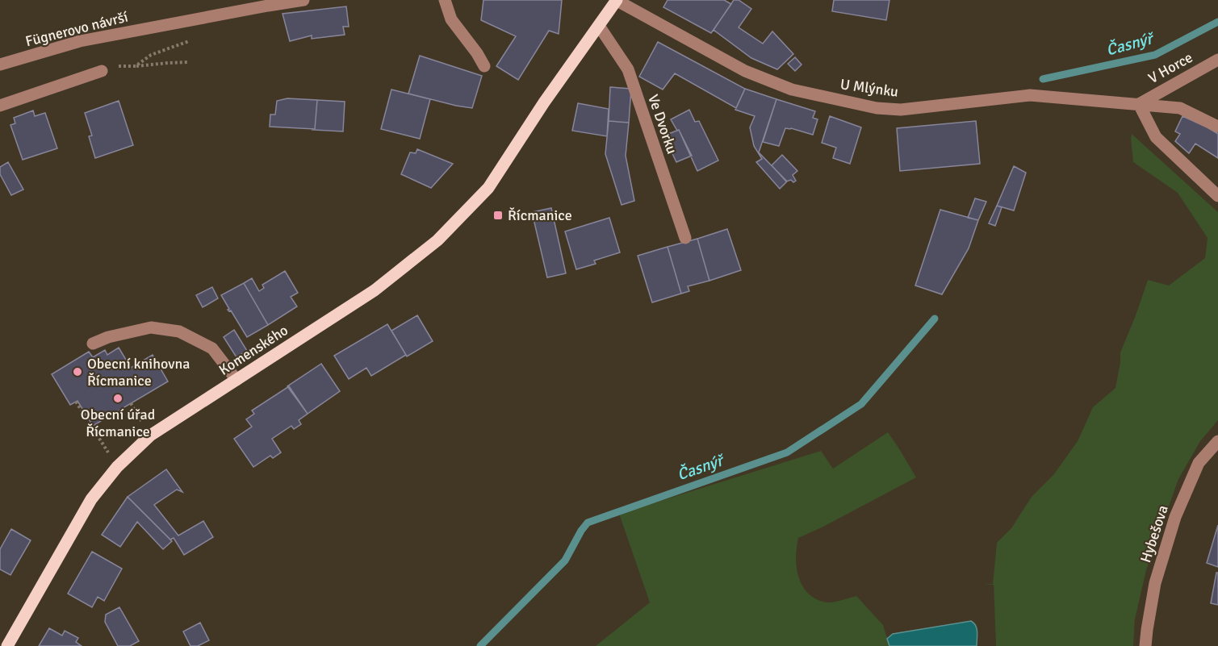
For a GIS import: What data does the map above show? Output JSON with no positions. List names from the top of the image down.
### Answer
{
  "streets": {
    "main road": ["Komenského"],
    "street": [
      "Fügnerovo návrší",
      "V Horce",
      "U Mlýnku",
      "Ve Dvorku",
      "Hybešova"
    ]
  },
  "crossings": [
    ["V Horce", "U Mlýnku"],
    ["U Mlýnku", "Komenského"],
    ["Ve Dvorku", "Komenského"]
  ],
  "water": ["Časnýř"],
  "places": {
    "transit": ["Řícmanice"],
    "other": ["Obecní knihovna Řícmanice", "Obecní úřad Řícmanice"]
  }
}
